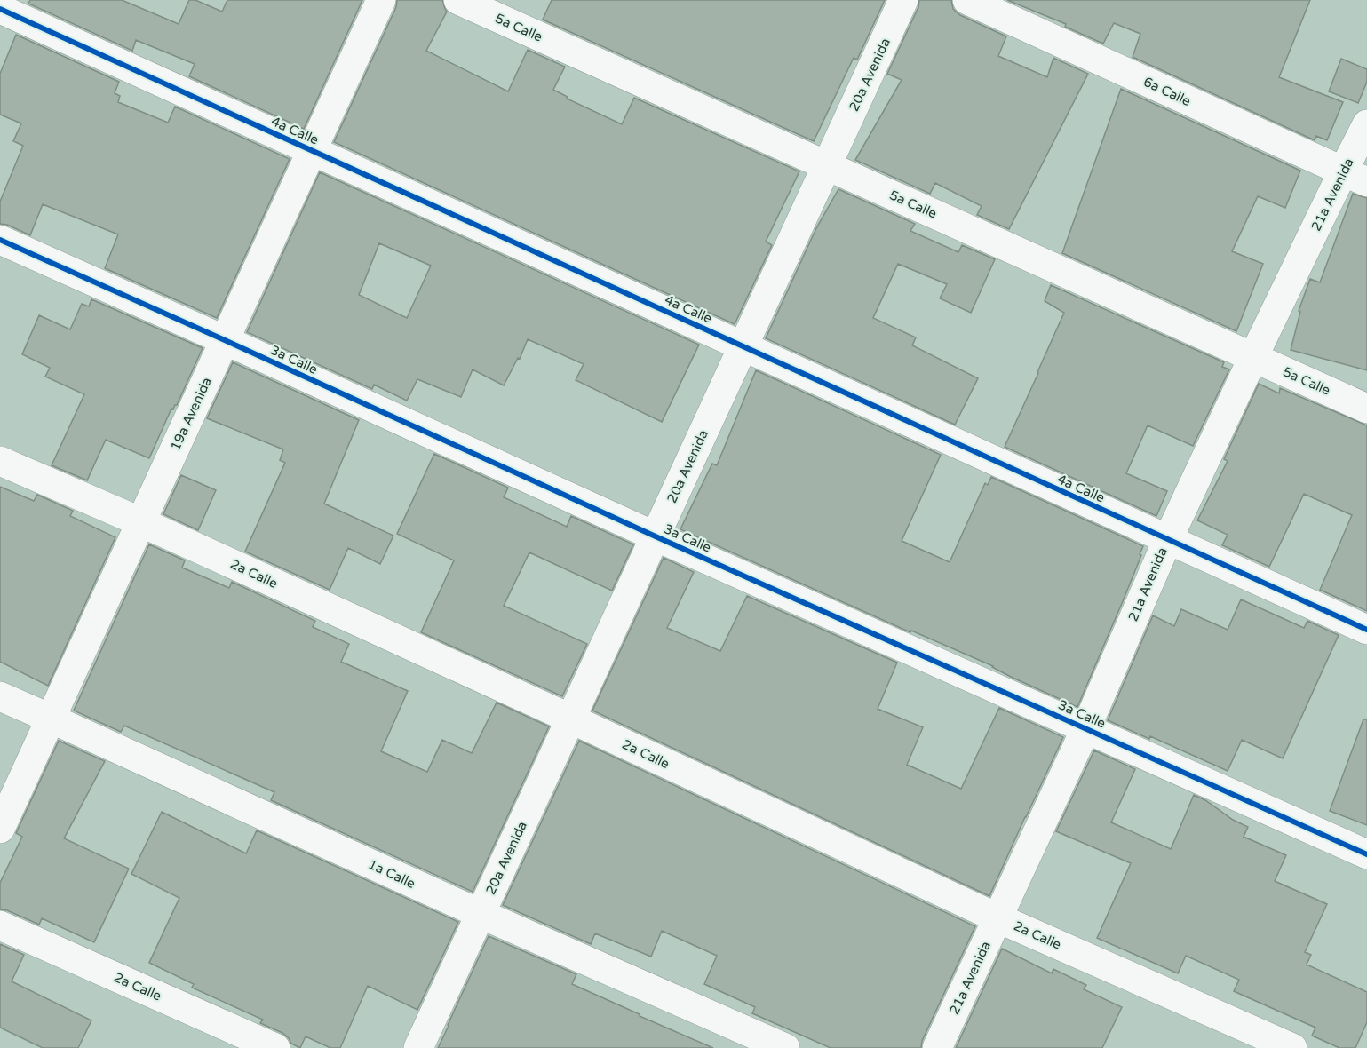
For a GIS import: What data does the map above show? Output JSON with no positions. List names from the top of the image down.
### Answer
{
  "streets": {
    "street": [
      "5a Calle",
      "20a Avenida",
      "6a Calle",
      "4a Calle",
      "21a Avenida",
      "3a Calle",
      "19a Avenida",
      "2a Calle",
      "1a Calle"
    ]
  },
  "crossings": [
    ["5a Calle", "20a Avenida"],
    ["5a Calle", "21a Avenida"],
    ["20a Avenida", "4a Calle"],
    ["20a Avenida", "3a Calle"],
    ["20a Avenida", "2a Calle"],
    ["20a Avenida", "1a Calle"],
    ["6a Calle", "21a Avenida"],
    ["4a Calle", "21a Avenida"],
    ["4a Calle", "19a Avenida"],
    ["21a Avenida", "3a Calle"],
    ["21a Avenida", "2a Calle"],
    ["3a Calle", "19a Avenida"],
    ["19a Avenida", "2a Calle"],
    ["19a Avenida", "1a Calle"]
  ]
}
